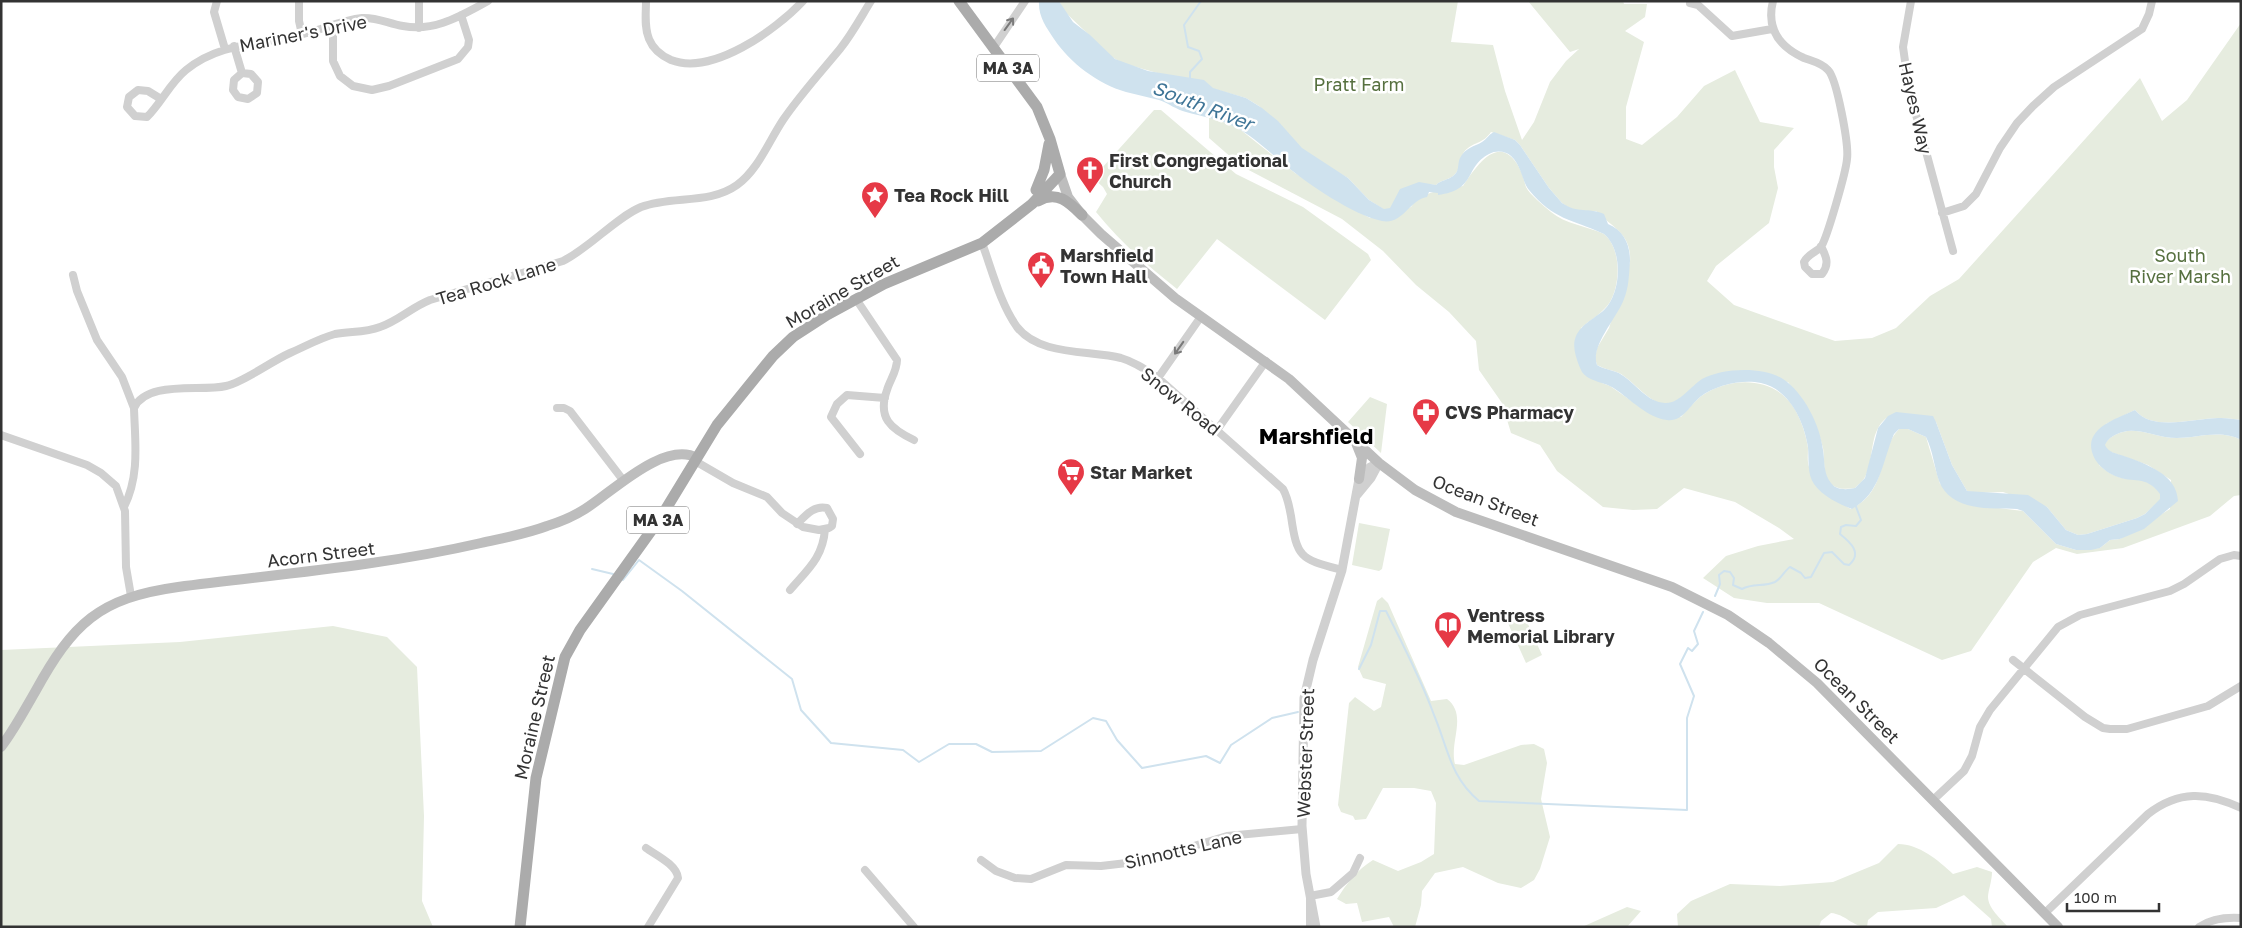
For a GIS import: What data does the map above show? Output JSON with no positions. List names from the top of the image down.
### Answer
{
  "streets": {
    "main road": [
      "MA 3A",
      "Moraine Street",
      "Ocean Street",
      "Acorn Street"
    ],
    "street": [
      "Mariner's Drive",
      "Hayes Way",
      "Tea Rock Lane",
      "Snow Road",
      "Webster Street",
      "Sinnotts Lane"
    ]
  },
  "crossings": [
    ["MA 3A", "Moraine Street"],
    ["MA 3A", "Ocean Street"],
    ["Moraine Street", "Snow Road"],
    ["Moraine Street", "Ocean Street"],
    ["Moraine Street", "Acorn Street"],
    ["Snow Road", "Webster Street"],
    ["Ocean Street", "Webster Street"],
    ["Webster Street", "Sinnotts Lane"]
  ],
  "districts": ["Marshfield"],
  "water": ["South River"],
  "parks": ["Pratt Farm", "South River Marsh"],
  "places": {
    "church": ["First Congregational Church"],
    "place": ["Tea Rock Hill"],
    "public building": ["Marshfield Town Hall"],
    "pharmacy": ["CVS Pharmacy"],
    "supermarket": ["Star Market"],
    "library": ["Ventress Memorial Library"]
  },
  "scale_bar": "100 m"
}
